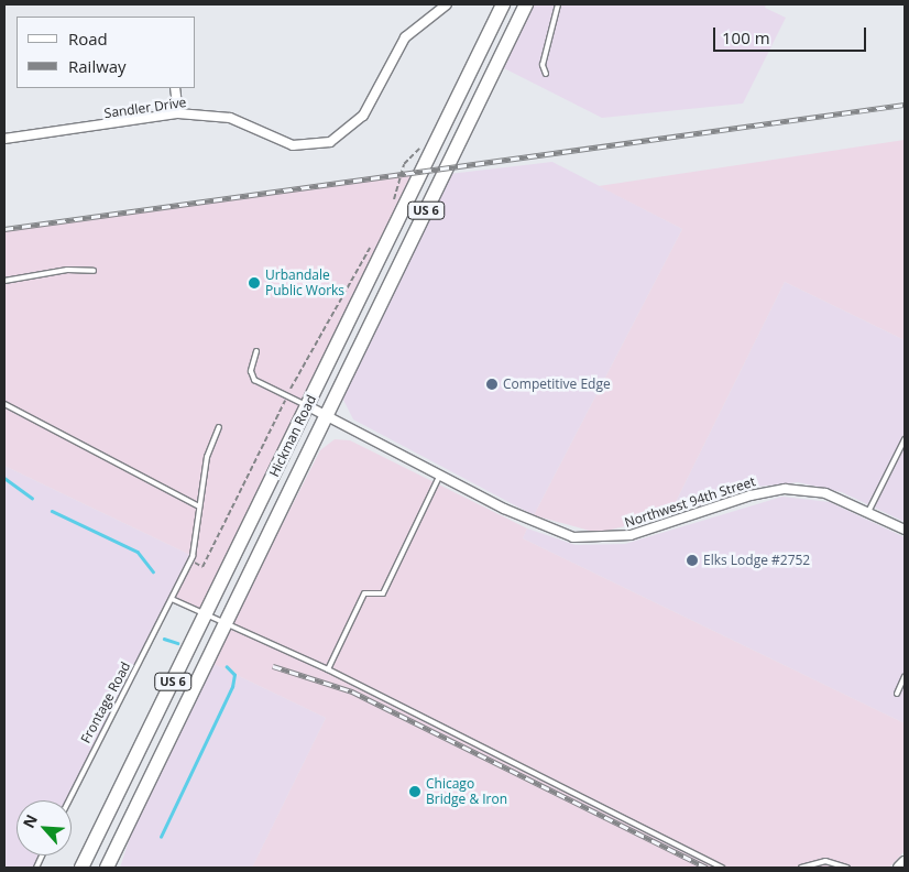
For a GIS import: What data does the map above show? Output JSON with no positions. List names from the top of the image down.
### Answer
{
  "streets": {
    "main road": ["US 6", "Hickman Road"],
    "street": ["Sandler Drive", "Northwest 94th Street"],
    "lane": ["Frontage Road"]
  },
  "crossings": [
    ["Hickman Road", "Northwest 94th Street"]
  ],
  "places": [
    "Urbandale Public Works",
    "Competitive Edge",
    "Elks Lodge #2752",
    "Chicago Bridge & Iron"
  ],
  "legend": ["Road", "Railway"],
  "scale_bar": "100 m",
  "north": "top left"
}
